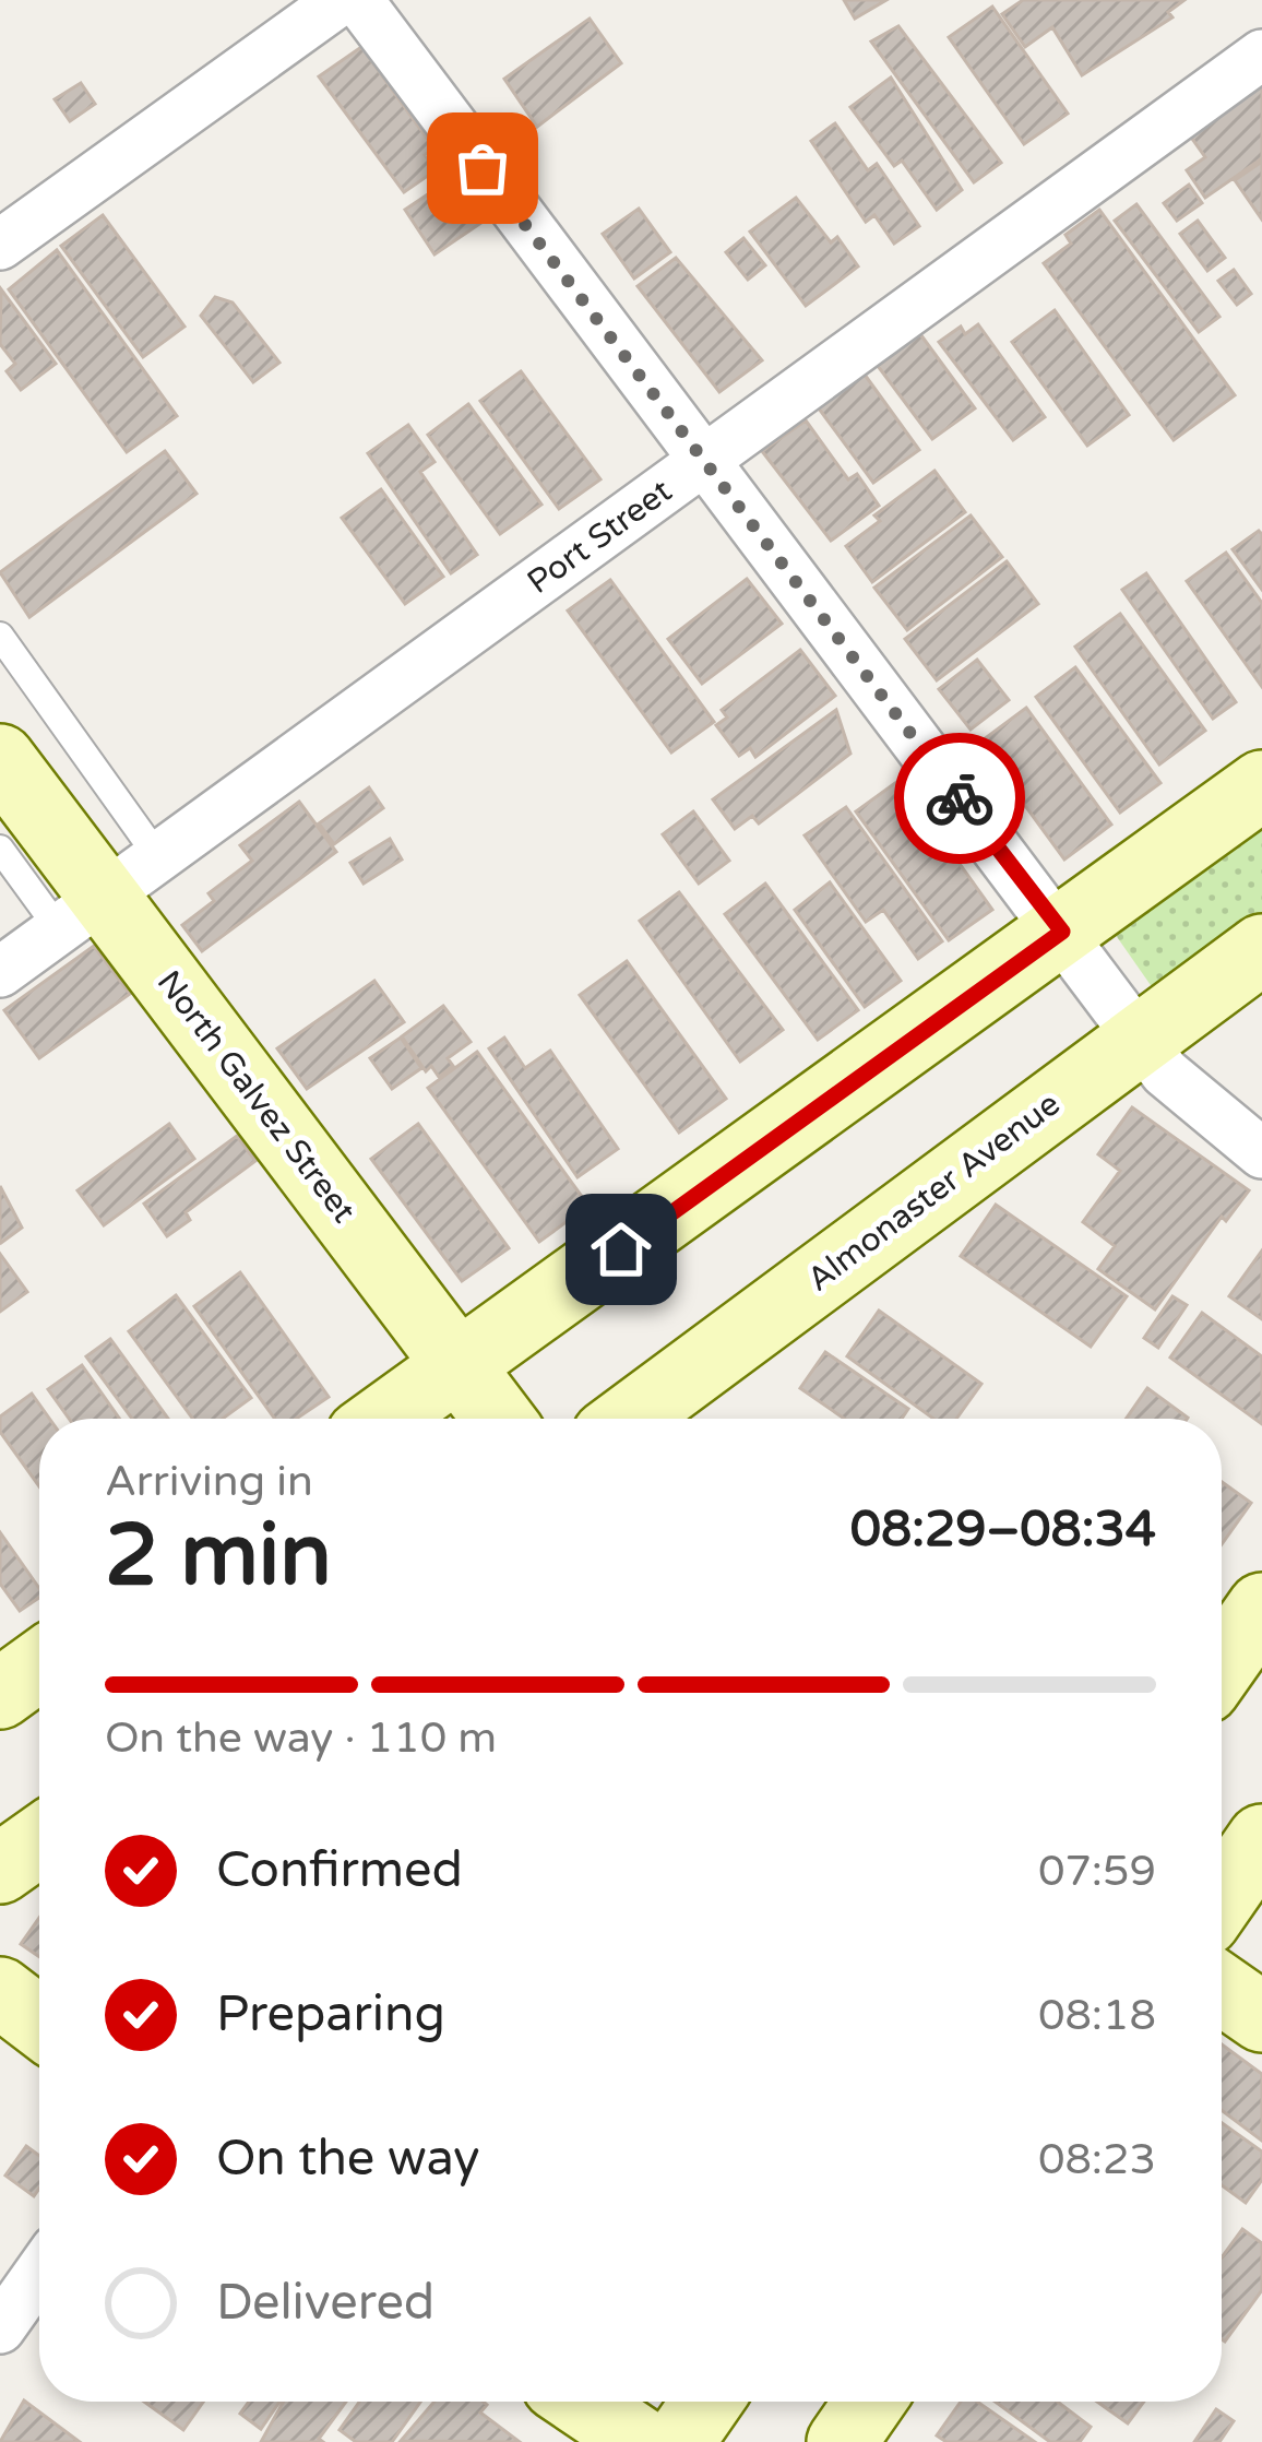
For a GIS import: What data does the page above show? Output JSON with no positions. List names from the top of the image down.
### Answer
{
  "streets": {
    "street": ["Port Street", "North Galvez Street", "Almonaster Avenue"]
  },
  "crossings": [
    ["Port Street", "North Galvez Street"]
  ],
  "page": {
    "heading": ["2 min", "Arriving in", "08:29–08:34"],
    "bar": "On the way · 110 m",
    "list": [
      ["Confirmed", "07:59"],
      ["Preparing", "08:18"],
      ["On the way", "08:23"],
      "Delivered"
    ]
  }
}
